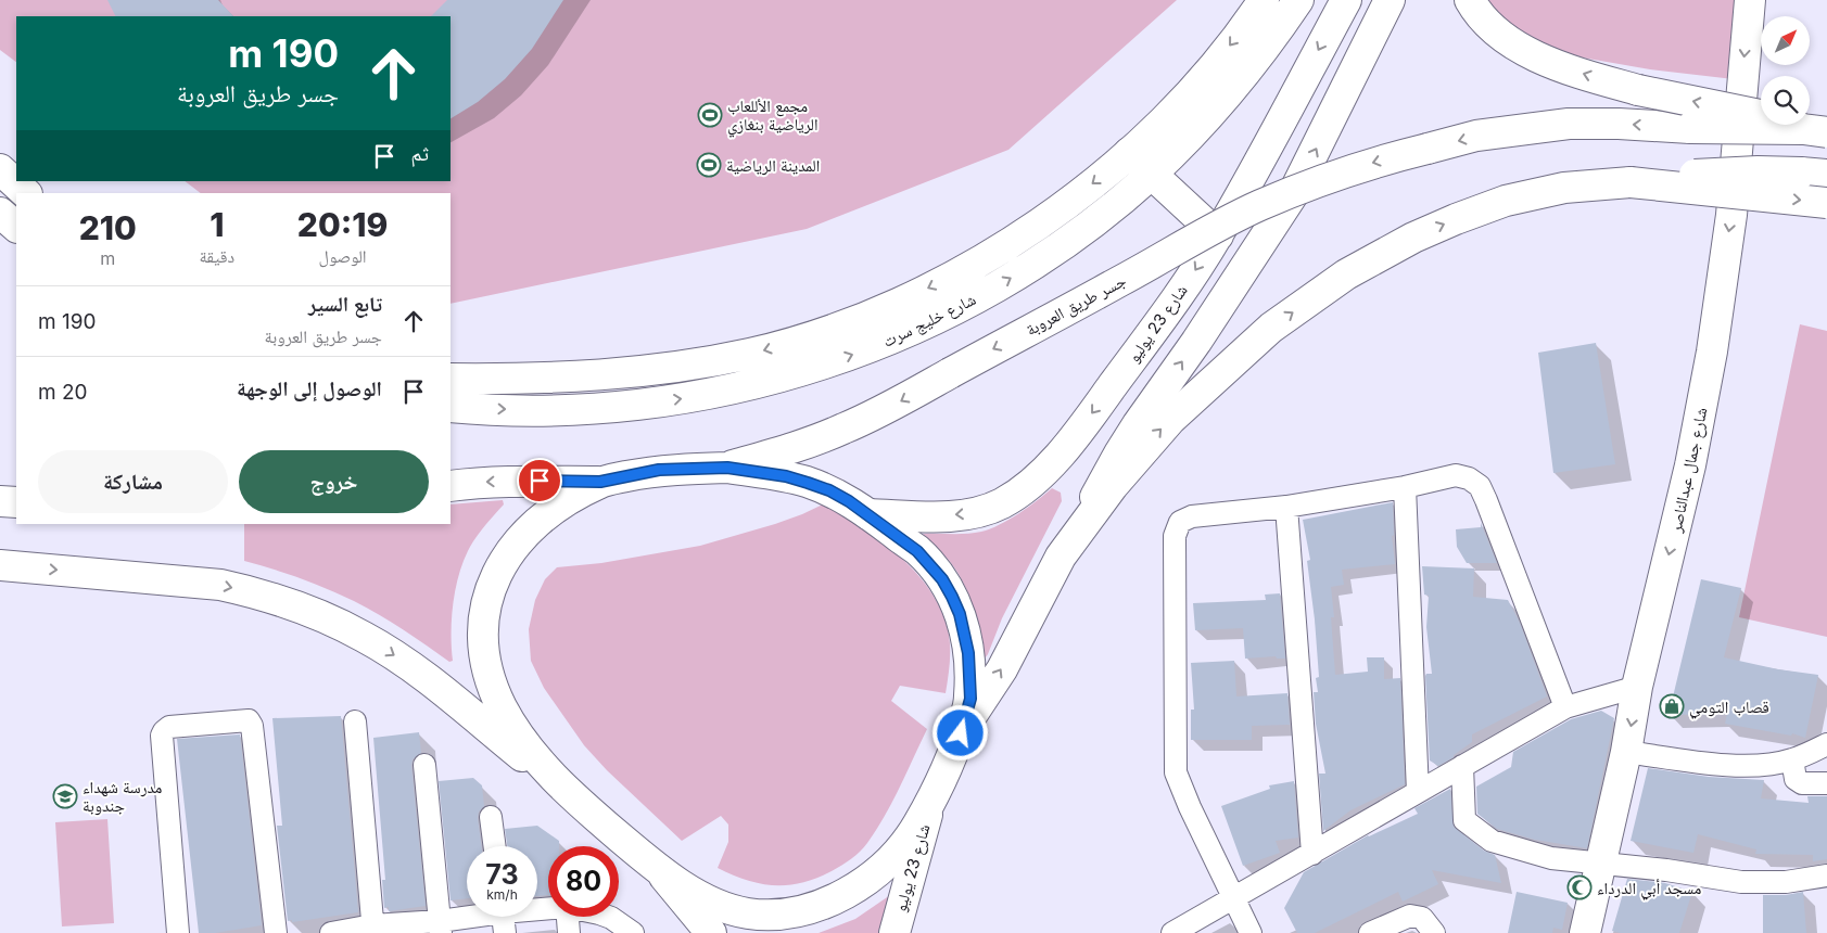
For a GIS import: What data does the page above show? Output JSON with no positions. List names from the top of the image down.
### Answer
{
  "streets": {
    "main road": [
      "جسر طريق العروبة",
      "شارع خليج سرت",
      "شارع 23 يوليو",
      "شارع جمال عبدالناصر"
    ]
  },
  "one_way": ["شارع جمال عبدالناصر"],
  "places": {
    "sports": ["مجمع الأللعاب الرياضية بنغازي", "المدينة الرياضية"],
    "shop": ["قصاب التومي"],
    "school or university": ["مدرسة شهداء جندوبة"],
    "mosque": ["مسجد أبي الدرداء"]
  },
  "north": "top right",
  "page": {
    "turn": ["190 m", "جسر طريق العروبة"],
    "then": "ثم",
    "eta": [
      "20:19",
      "الوصول",
      "1",
      "دقيقة",
      "210",
      "m"
    ],
    "list": [
      {
        "name": "تابع السير",
        "note": "جسر طريق العروبة",
        "value": "190 m"
      },
      {
        "name": "الوصول إلى الوجهة",
        "value": "20 m"
      }
    ],
    "buttons": ["خروج", "مشاركة"],
    "speed": "73 km/h",
    "limit": "80"
  }
}
